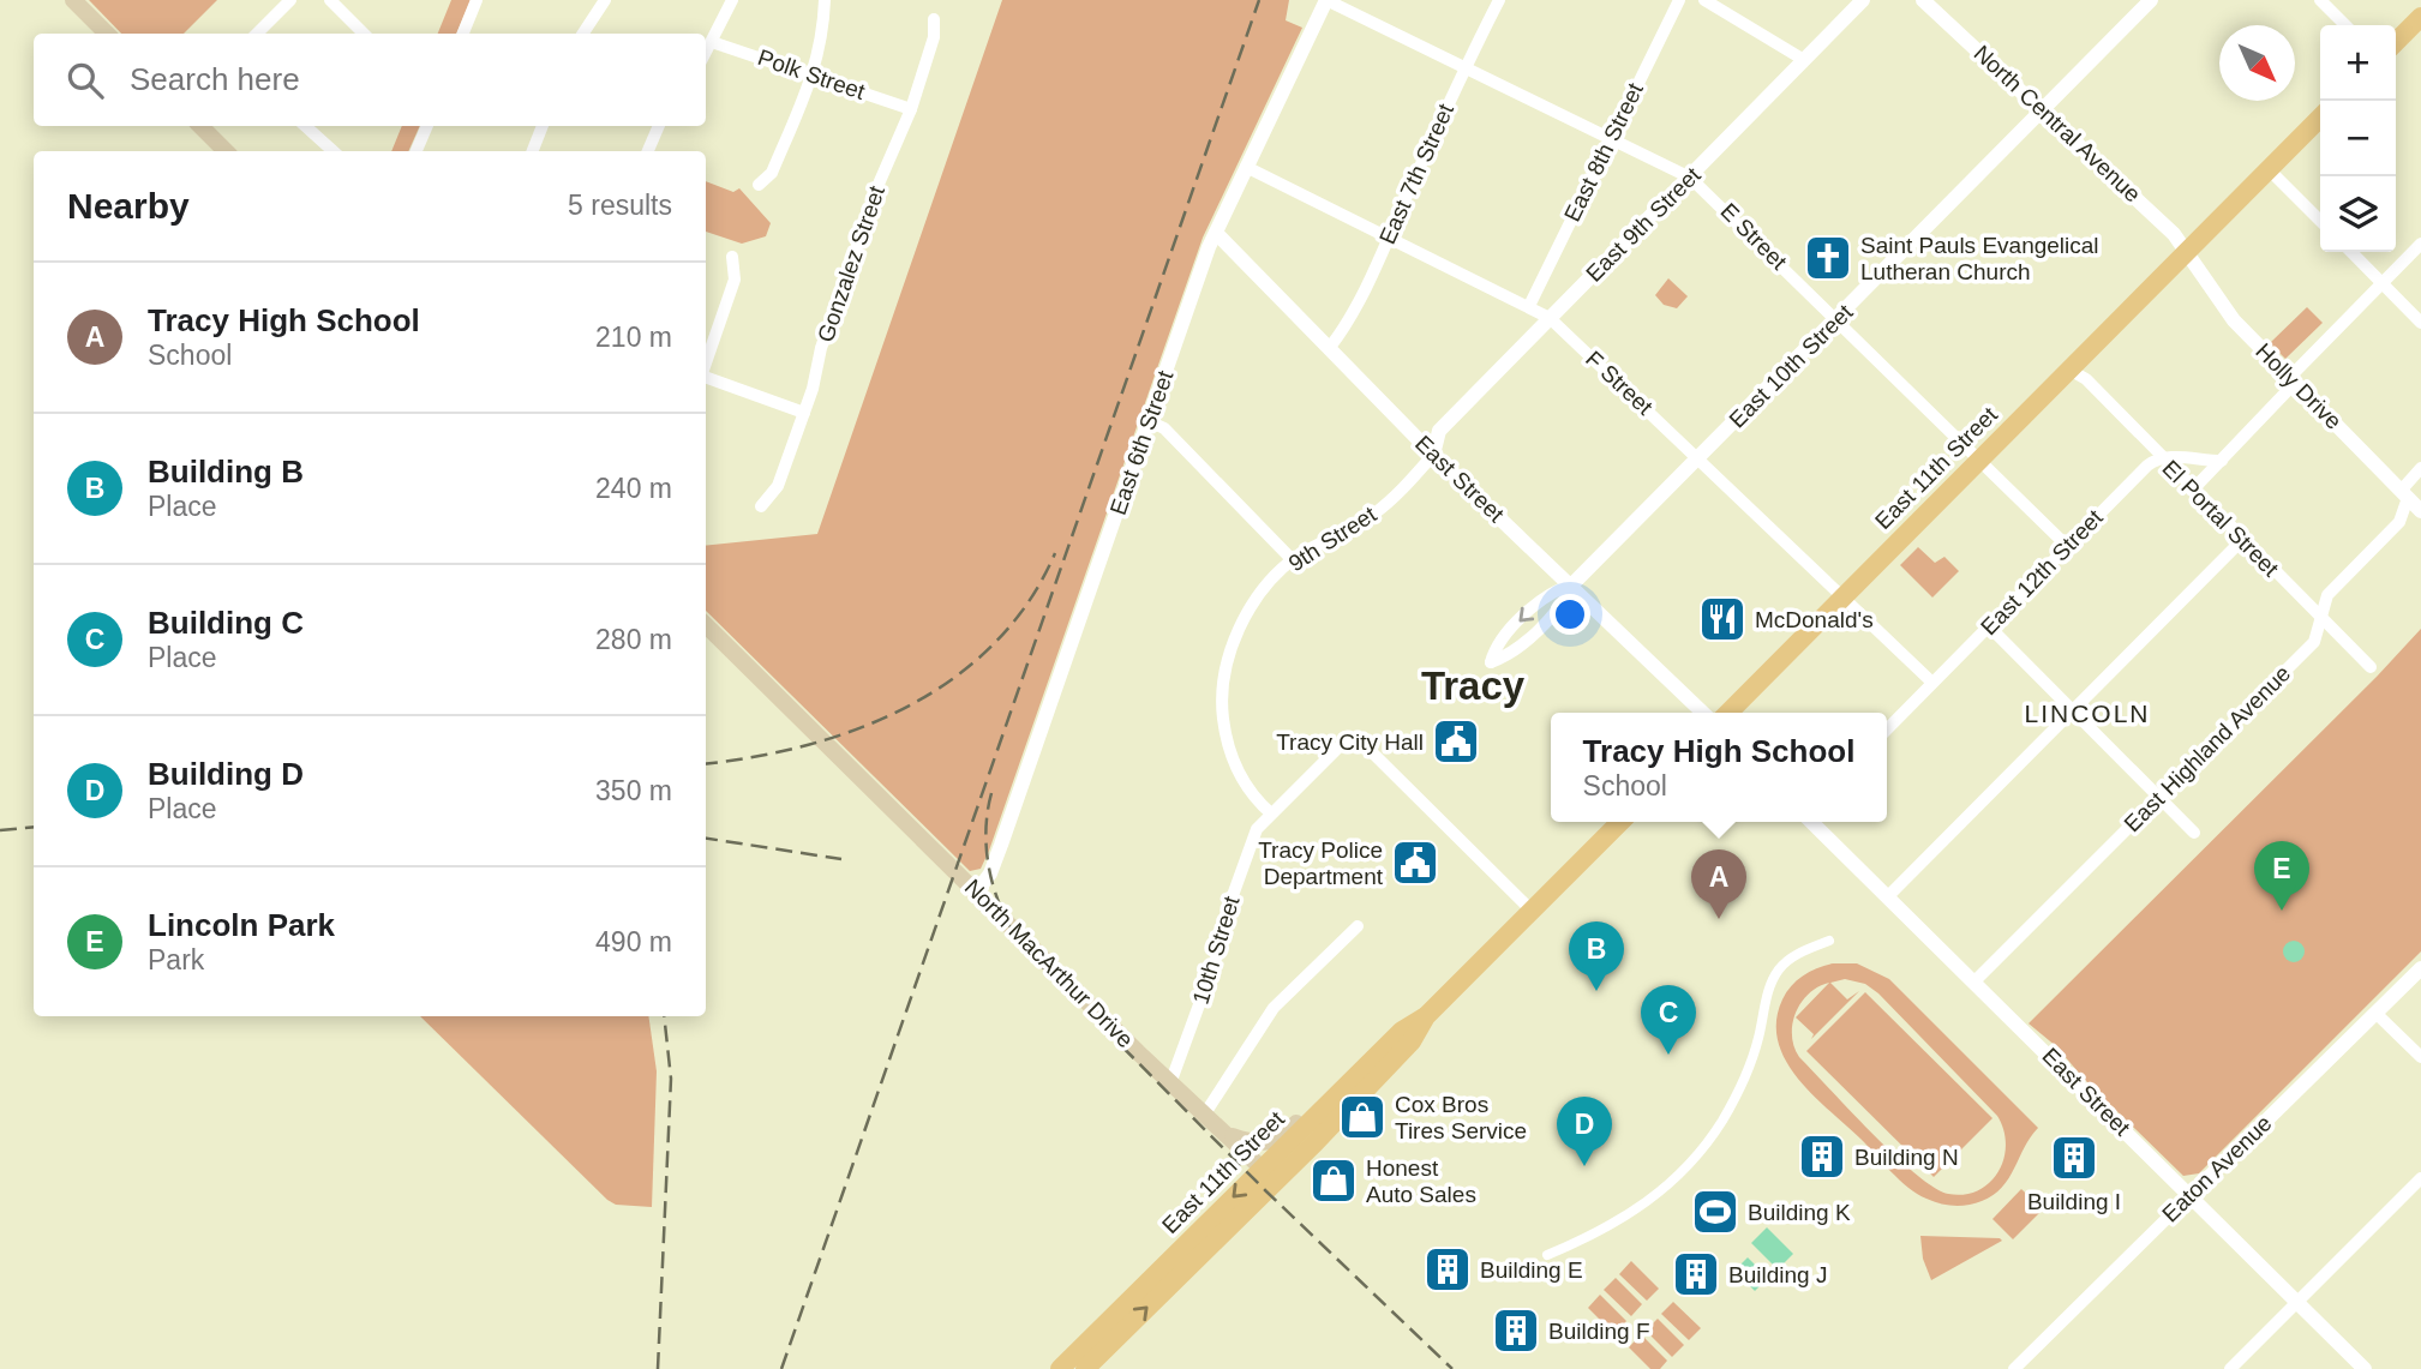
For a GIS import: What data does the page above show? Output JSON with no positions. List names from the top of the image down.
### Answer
{
  "streets": {
    "main road": ["East 11th Street", "North MacArthur Drive"],
    "street": [
      "Polk Street",
      "North Central Avenue",
      "East 8th Street",
      "East 7th Street",
      "East 9th Street",
      "E Street",
      "Gonzalez Street",
      "East 10th Street",
      "F Street",
      "Holly Drive",
      "East 6th Street",
      "East Street",
      "El Portal Street",
      "9th Street",
      "East 12th Street",
      "East Highland Avenue",
      "10th Street",
      "Eaton Avenue"
    ]
  },
  "crossings": [
    ["Polk Street", "Gonzalez Street"],
    ["North Central Avenue", "East 10th Street"],
    ["North Central Avenue", "Holly Drive"],
    ["North Central Avenue", "East 11th Street"],
    ["East 8th Street", "E Street"],
    ["East 8th Street", "F Street"],
    ["East 7th Street", "E Street"],
    ["East 7th Street", "F Street"],
    ["East 7th Street", "East Street"],
    ["East 9th Street", "E Street"],
    ["East 9th Street", "F Street"],
    ["East 9th Street", "East Street"],
    ["East 9th Street", "9th Street"],
    ["E Street", "East 10th Street"],
    ["E Street", "East 6th Street"],
    ["E Street", "East 11th Street"],
    ["E Street", "East 12th Street"],
    ["East 10th Street", "F Street"],
    ["East 10th Street", "East Street"],
    ["F Street", "East 6th Street"],
    ["F Street", "East 11th Street"],
    ["F Street", "East 12th Street"],
    ["Holly Drive", "East 11th Street"],
    ["Holly Drive", "East Highland Avenue"],
    ["East 6th Street", "East Street"],
    ["East 6th Street", "North MacArthur Drive"],
    ["East 11th Street", "El Portal Street"],
    ["East 11th Street", "10th Street"],
    ["East 11th Street", "North MacArthur Drive"],
    ["East Street", "9th Street"],
    ["East Street", "East Highland Avenue"],
    ["East Street", "Eaton Avenue"],
    ["El Portal Street", "East 12th Street"],
    ["El Portal Street", "East Highland Avenue"],
    ["9th Street", "10th Street"],
    ["10th Street", "North MacArthur Drive"]
  ],
  "districts": ["Tracy", "LINCOLN"],
  "places": {
    "church": ["Saint Pauls Evangelical Lutheran Church"],
    "restaurant": ["McDonald's"],
    "public building": ["Tracy City Hall", "Tracy Police Department"],
    "shop": ["Cox Bros Tires Service", "Honest Auto Sales"],
    "building": [
      "Building N",
      "Building I",
      "Building E",
      "Building J",
      "Building F"
    ],
    "sports": ["Building K"]
  },
  "north": "bottom right",
  "page": {
    "map_buttons": ["+", "−"],
    "search": "Search here",
    "heading": ["Nearby", "5 results"],
    "list": [
      {
        "mark": "A",
        "name": "Tracy High School",
        "note": "School",
        "value": "210 m"
      },
      {
        "mark": "B",
        "name": "Building B",
        "note": "Place",
        "value": "240 m"
      },
      {
        "mark": "C",
        "name": "Building C",
        "note": "Place",
        "value": "280 m"
      },
      {
        "mark": "D",
        "name": "Building D",
        "note": "Place",
        "value": "350 m"
      },
      {
        "mark": "E",
        "name": "Lincoln Park",
        "note": "Park",
        "value": "490 m"
      }
    ],
    "popup": ["Tracy High School", "School"],
    "pins": [
      "E",
      "A",
      "B",
      "C",
      "D"
    ]
  }
}
